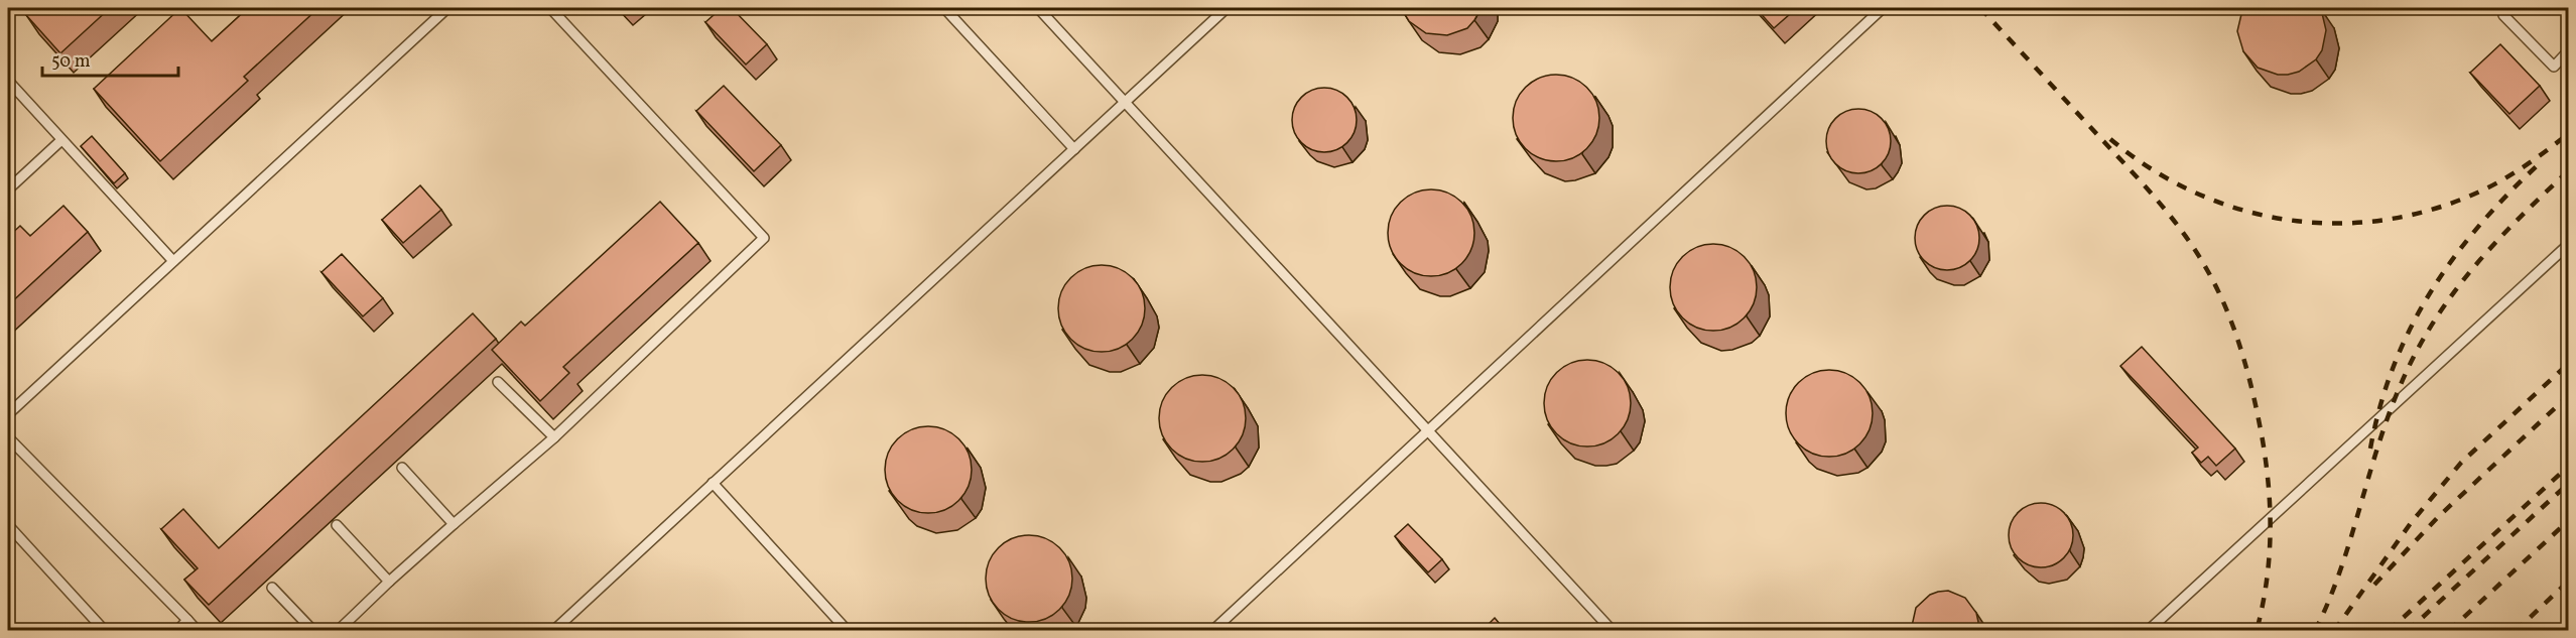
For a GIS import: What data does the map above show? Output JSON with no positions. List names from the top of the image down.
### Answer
{
  "scale_bar": "50 m"
}
